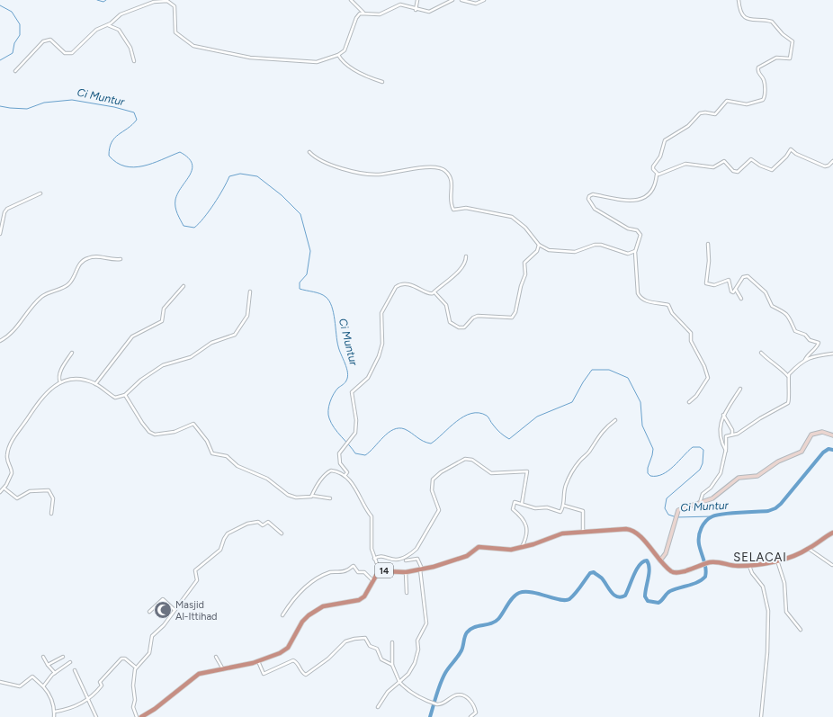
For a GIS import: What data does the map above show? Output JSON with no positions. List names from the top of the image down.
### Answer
{
  "streets": {
    "highway": ["14"]
  },
  "districts": ["SELACAI"],
  "water": ["Ci Muntur"],
  "places": {
    "mosque": ["Masjid Al-Ittihad"]
  }
}
